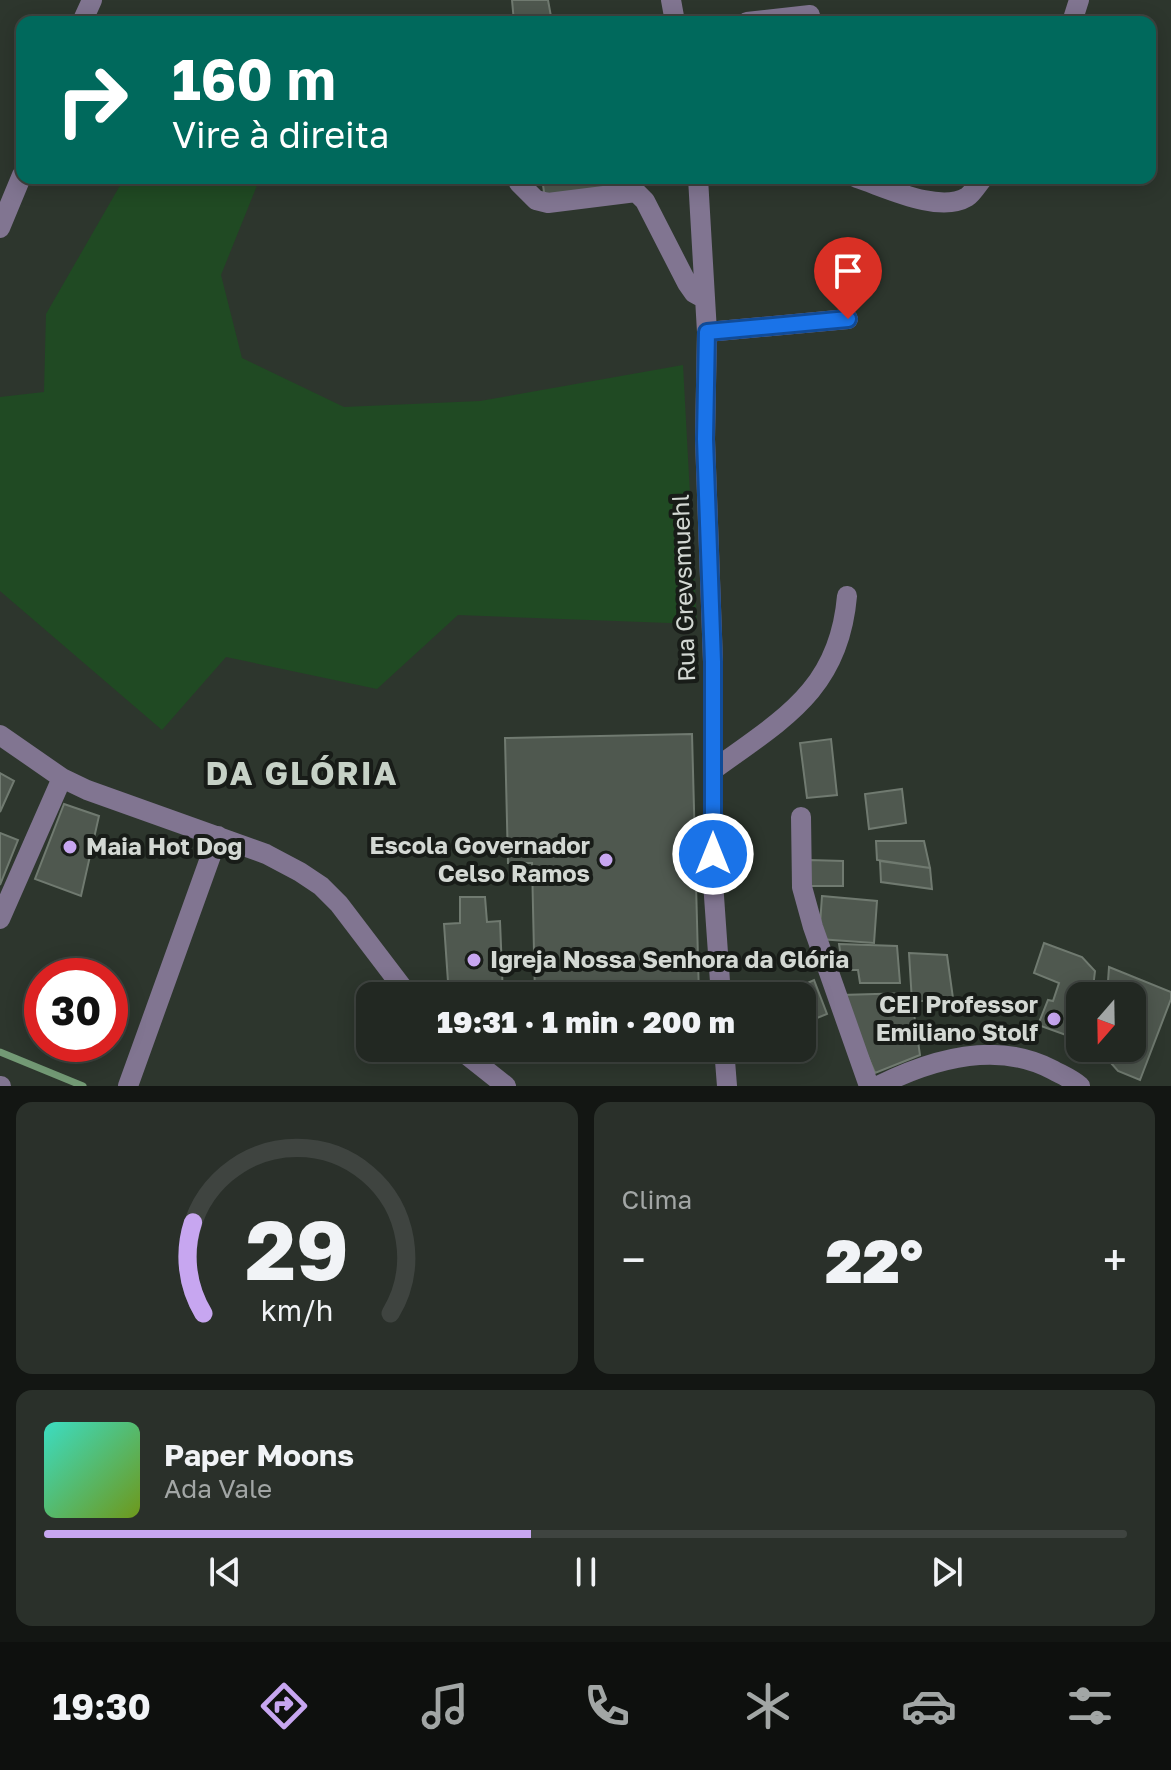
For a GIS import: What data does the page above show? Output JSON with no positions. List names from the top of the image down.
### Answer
{
  "streets": {
    "street": ["Rua Grevsmuehl"]
  },
  "districts": ["DA GLÓRIA"],
  "places": [
    "Maia Hot Dog",
    "Escola Governador Celso Ramos",
    "Igreja Nossa Senhora da Glória",
    "CEI Professor Emiliano Stolf"
  ],
  "north": "bottom",
  "page": {
    "turn": ["160 m", "Vire à direita"],
    "limit": "30",
    "trip": "19:31 · 1 min · 200 m",
    "tile": "Clima",
    "heat": ["−", "22°", "+"],
    "song": ["Paper Moons", "Ada Vale"],
    "tabs": "19:30",
    "gauge": ["29", "km/h"]
  }
}
